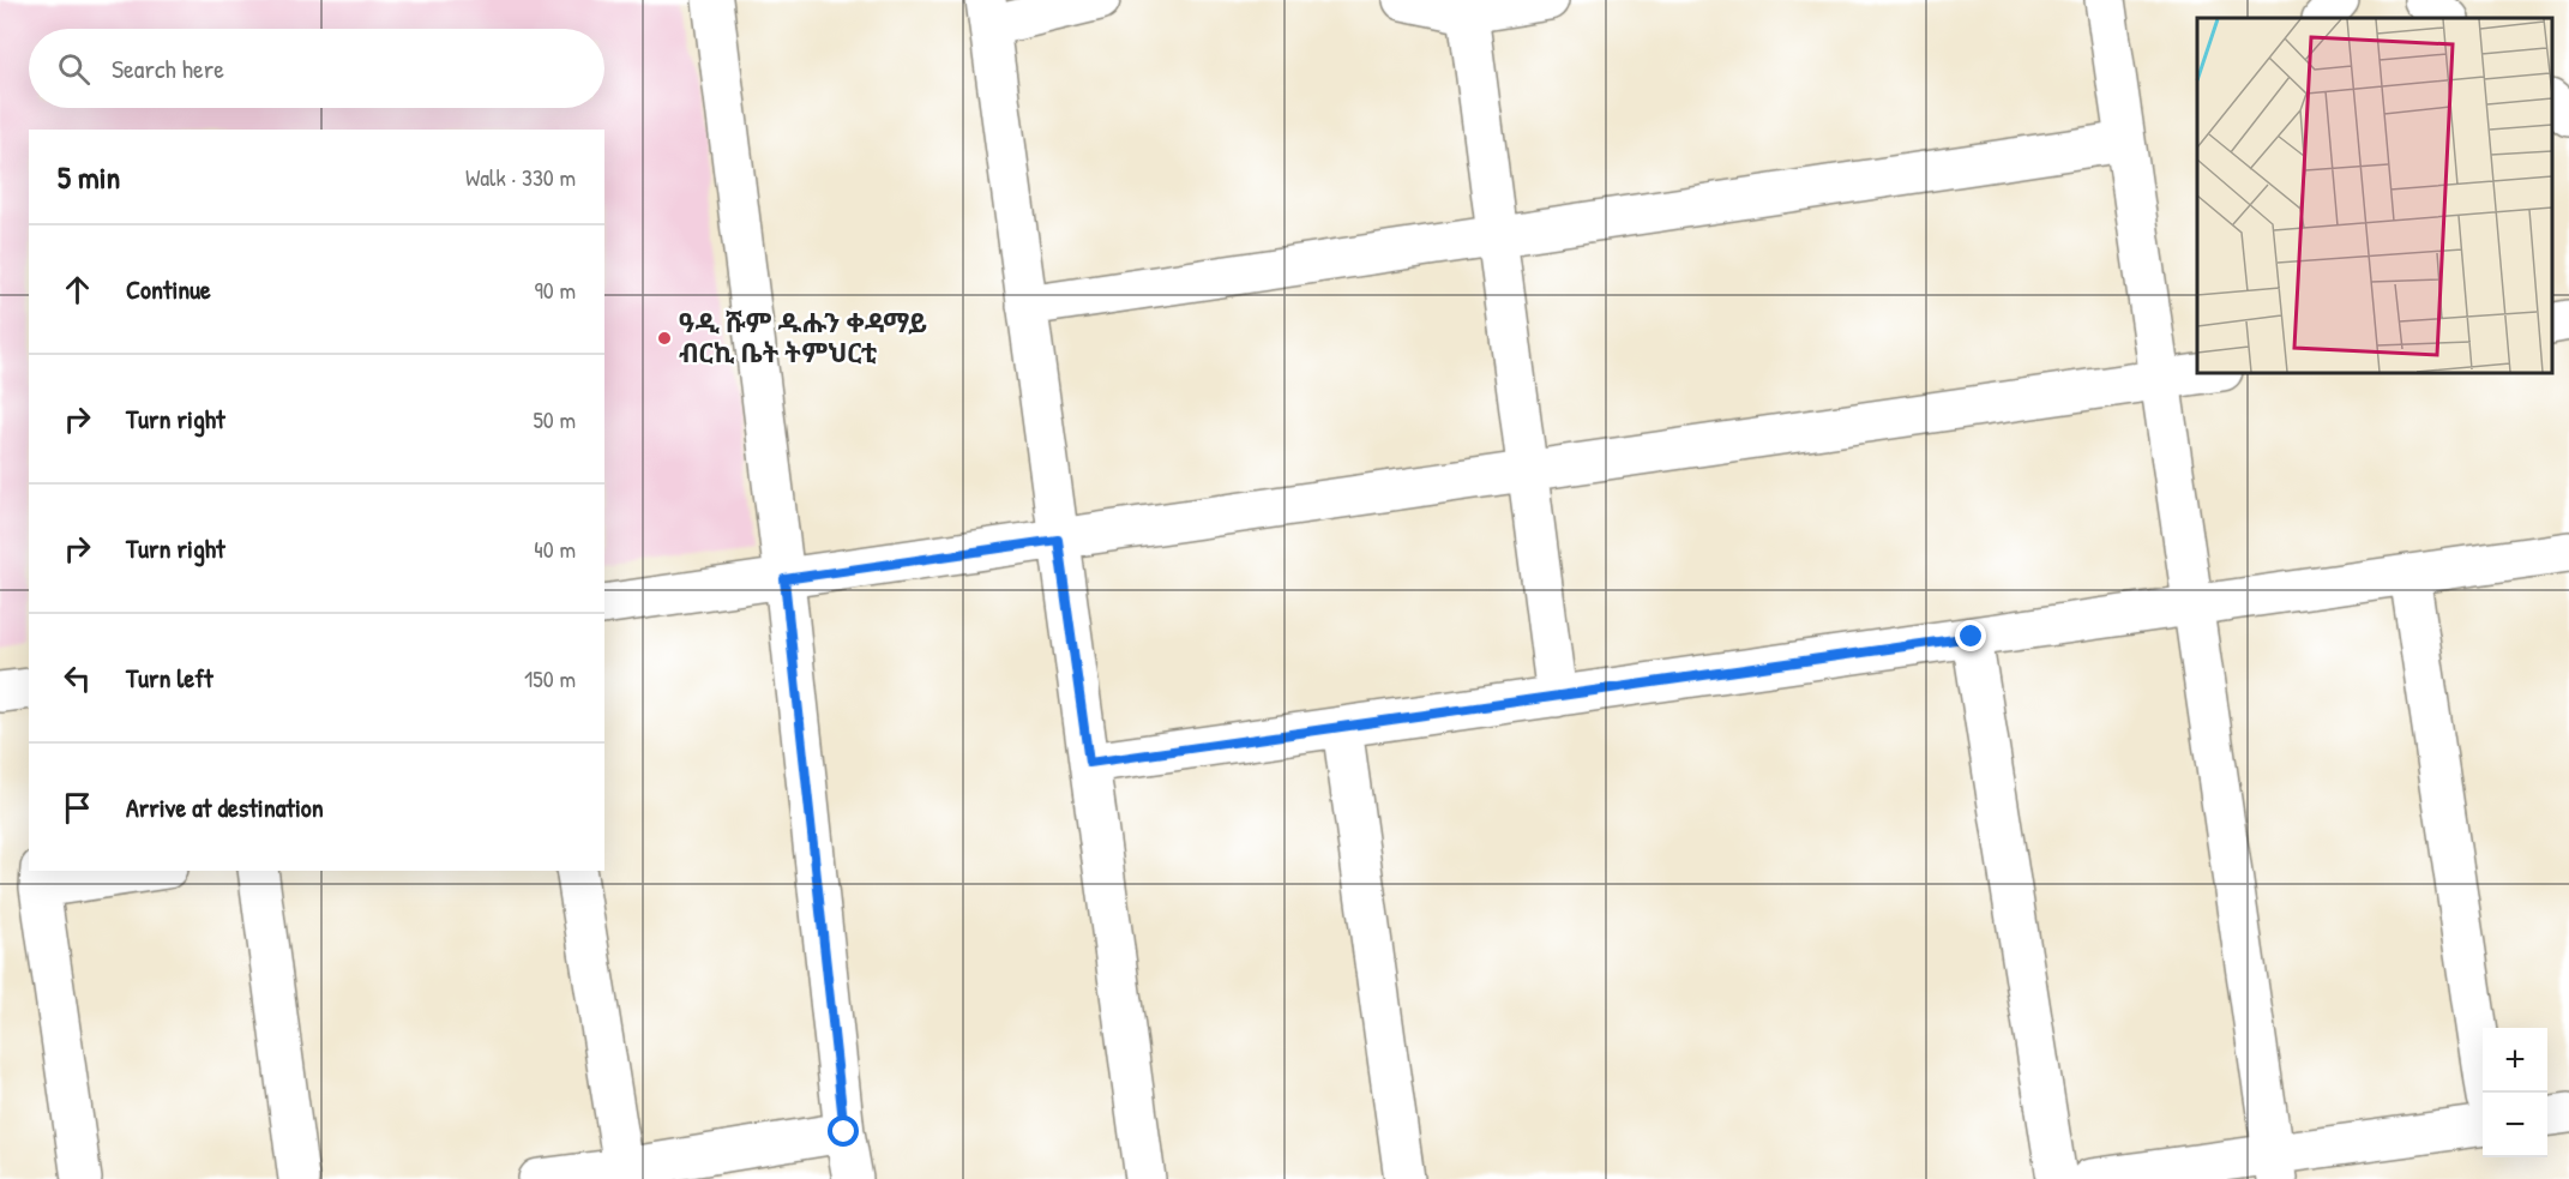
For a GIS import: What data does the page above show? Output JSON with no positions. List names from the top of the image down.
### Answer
{
  "places": ["ዓዲ ሹም ዱሑን ቀዳማይ ብርኪ ቤት ትምህርቲ"],
  "page": {
    "search": "Search here",
    "heading": ["5 min", "Walk · 330 m"],
    "list": [
      ["Continue", "90 m"],
      ["Turn right", "50 m"],
      ["Turn right", "40 m"],
      ["Turn left", "150 m"],
      "Arrive at destination"
    ],
    "map_buttons": ["+", "−"]
  }
}
